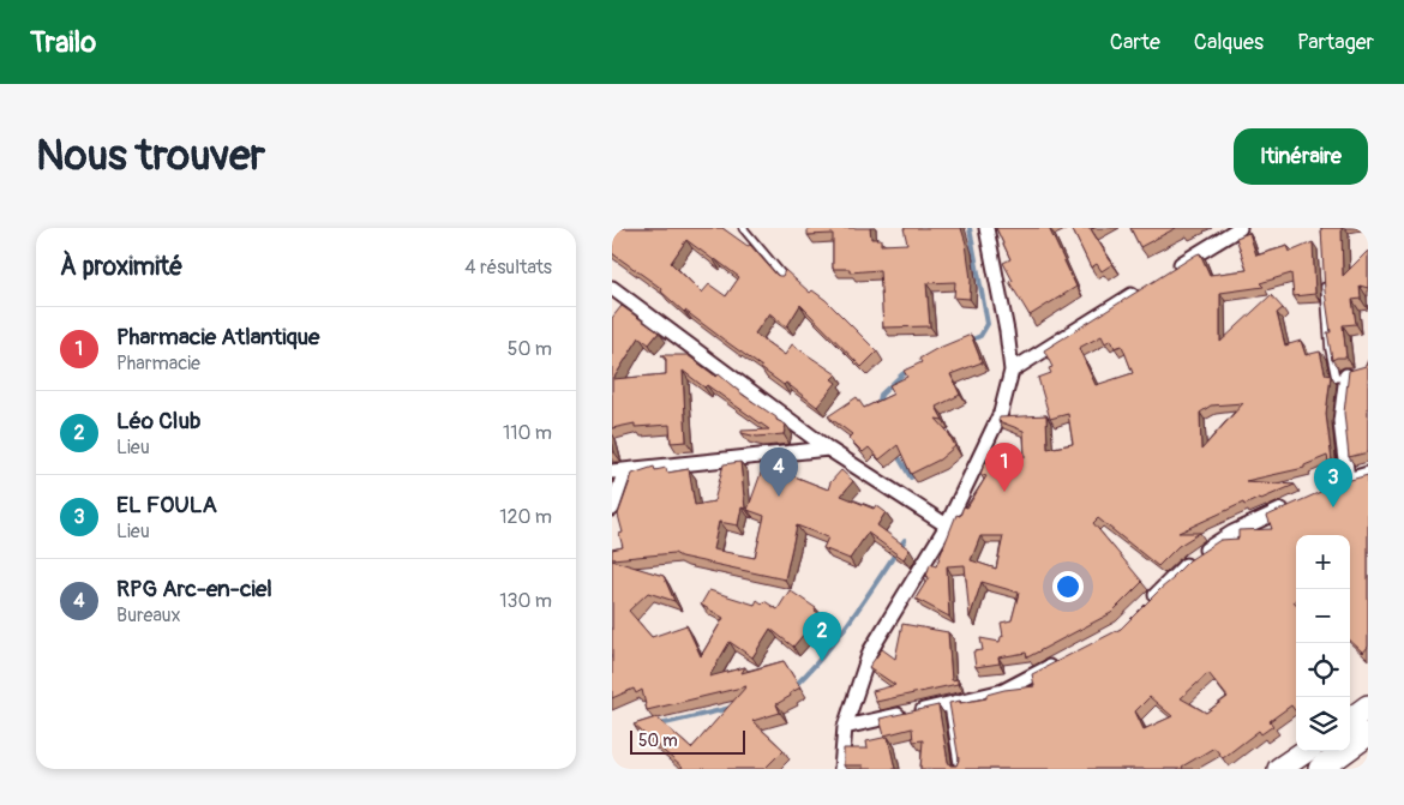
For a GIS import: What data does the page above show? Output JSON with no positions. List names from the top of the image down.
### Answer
{
  "scale_bar": "50 m",
  "page": {
    "header": "Trailo",
    "nav": ["Carte", "Calques", "Partager"],
    "buttons": "Itinéraire",
    "title": "Nous trouver",
    "heading": ["À proximité", "4 résultats"],
    "list": [
      {
        "mark": "1",
        "name": "Pharmacie Atlantique",
        "note": "Pharmacie",
        "value": "50 m"
      },
      {
        "mark": "2",
        "name": "Léo Club",
        "note": "Lieu",
        "value": "110 m"
      },
      {
        "mark": "3",
        "name": "EL FOULA",
        "note": "Lieu",
        "value": "120 m"
      },
      {
        "mark": "4",
        "name": "RPG Arc-en-ciel",
        "note": "Bureaux",
        "value": "130 m"
      }
    ],
    "pins": [
      "1",
      "4",
      "3",
      "2"
    ],
    "map_buttons": ["+", "−"],
    "scale": "50 m"
  }
}
